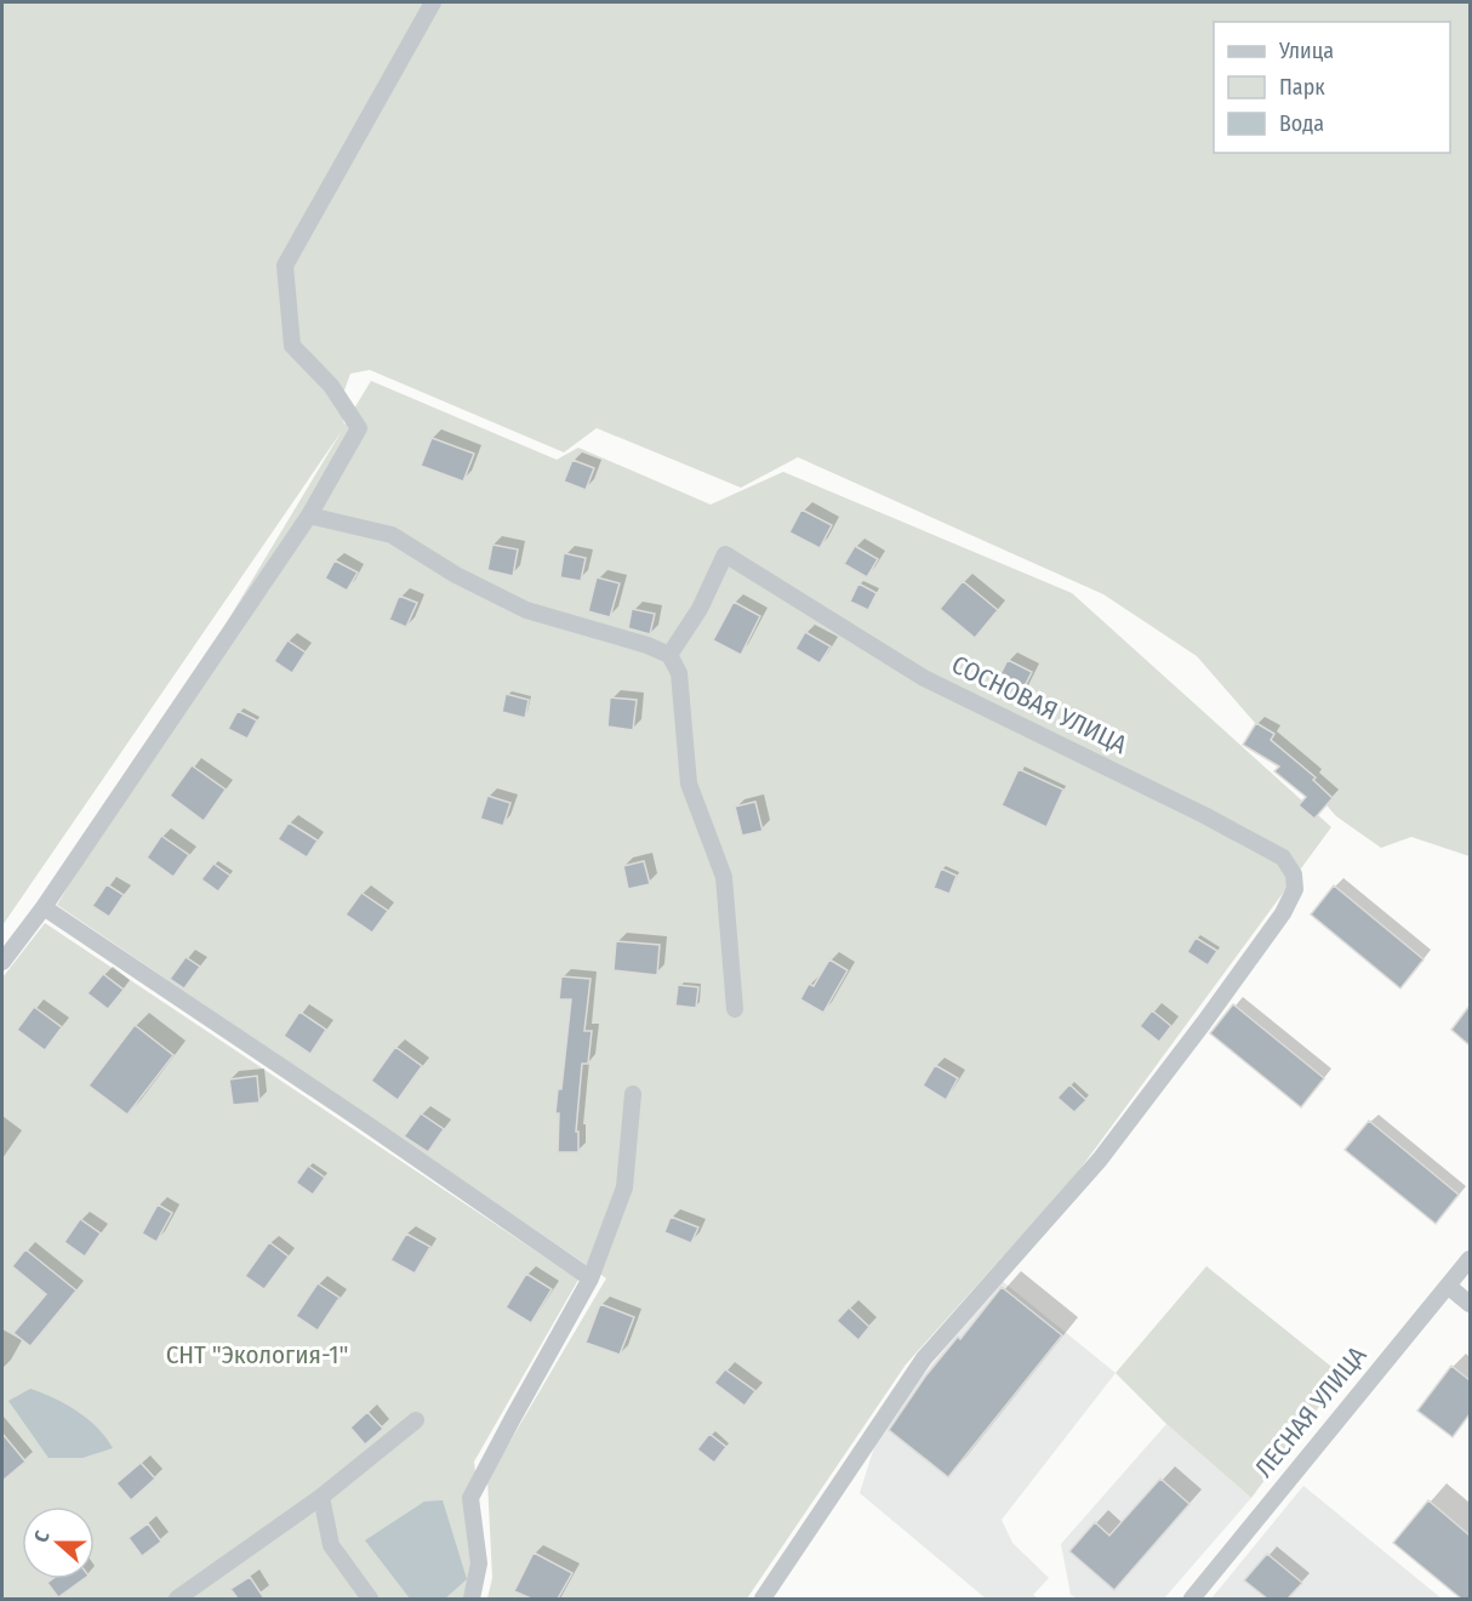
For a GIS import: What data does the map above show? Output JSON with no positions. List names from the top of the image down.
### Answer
{
  "streets": {
    "street": ["СОСНОВАЯ УЛИЦА", "ЛЕСНАЯ УЛИЦА"]
  },
  "parks": ["СНТ \"Экология-1\""],
  "legend": ["Улица", "Парк", "Вода"],
  "north": "left"
}
